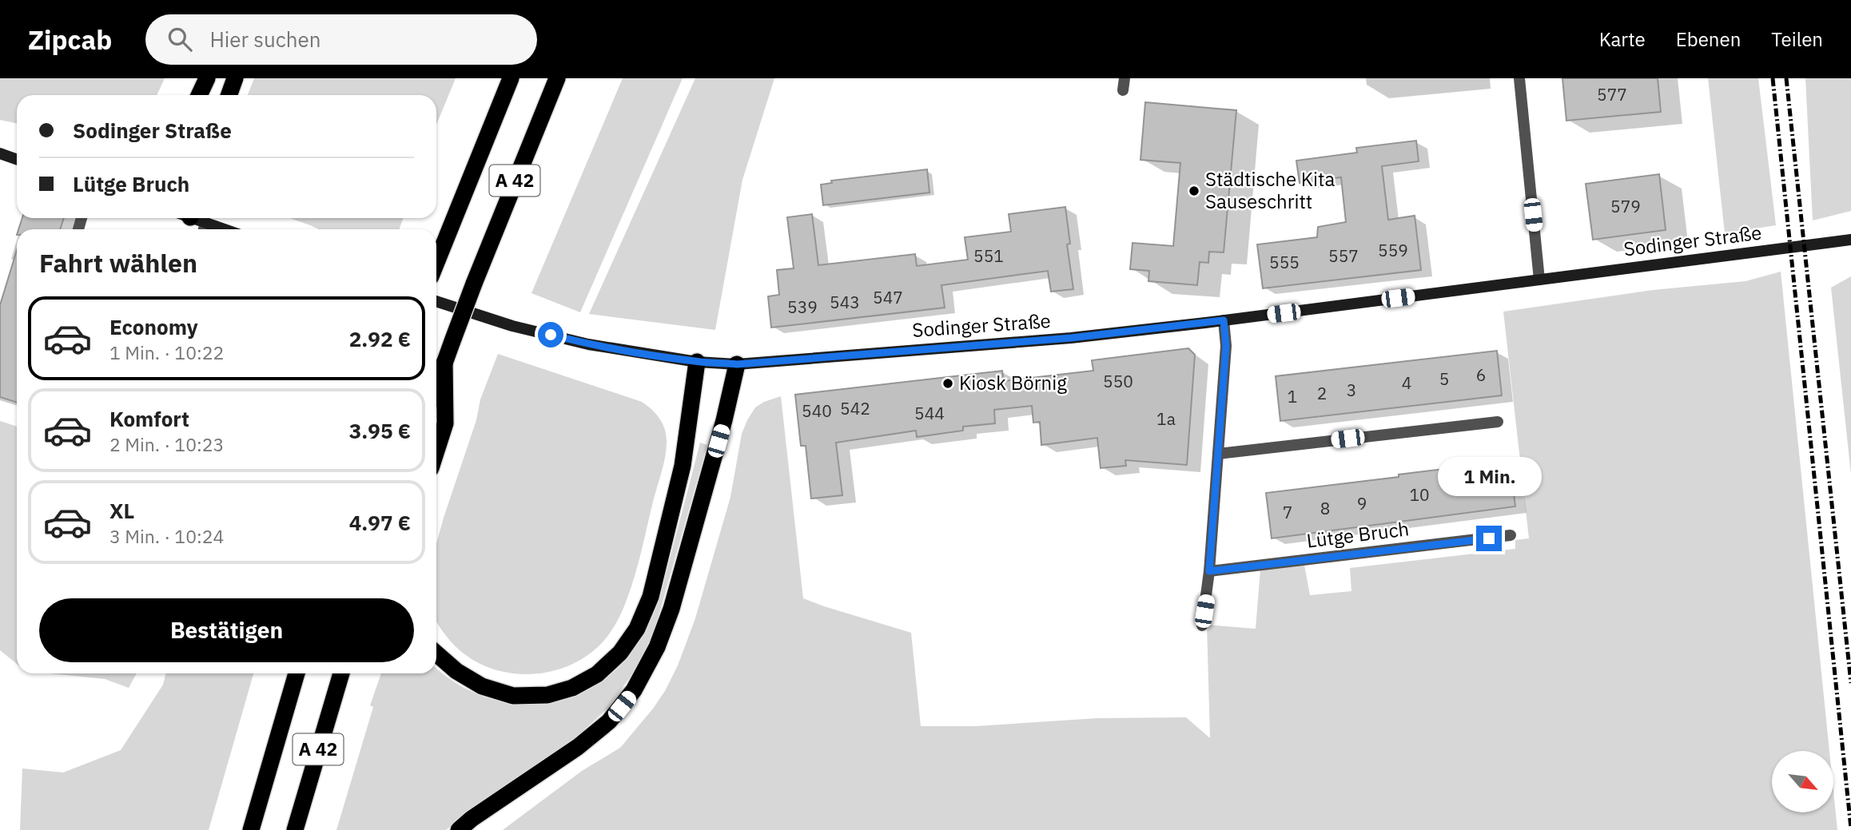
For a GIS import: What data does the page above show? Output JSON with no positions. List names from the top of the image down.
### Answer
{
  "streets": {
    "highway": ["A 42"],
    "street": ["Sodinger Straße", "Lütge Bruch"]
  },
  "places": ["Städtische Kita Sauseschritt", "Kiosk Börnig"],
  "house_numbers": [
    "577",
    "579",
    "559",
    "551",
    "557",
    "555",
    "547",
    "543",
    "539",
    "6",
    "5",
    "550",
    "4",
    "3",
    "2",
    "1",
    "542",
    "540",
    "544",
    "1a",
    "10",
    "9",
    "8",
    "7"
  ],
  "north": "bottom right",
  "page": {
    "header": "Zipcab",
    "search": "Hier suchen",
    "nav": ["Karte", "Ebenen", "Teilen"],
    "banner": ["Sodinger Straße", "Lütge Bruch"],
    "heading": "Fahrt wählen",
    "list": [
      {
        "name": "Economy",
        "note": "1 Min. · 10:22",
        "value": "2.92 €"
      },
      {
        "name": "Komfort",
        "note": "2 Min. · 10:23",
        "value": "3.95 €"
      },
      {
        "name": "XL",
        "note": "3 Min. · 10:24",
        "value": "4.97 €"
      }
    ],
    "bubble": "1 Min.",
    "buttons": "Bestätigen"
  }
}
